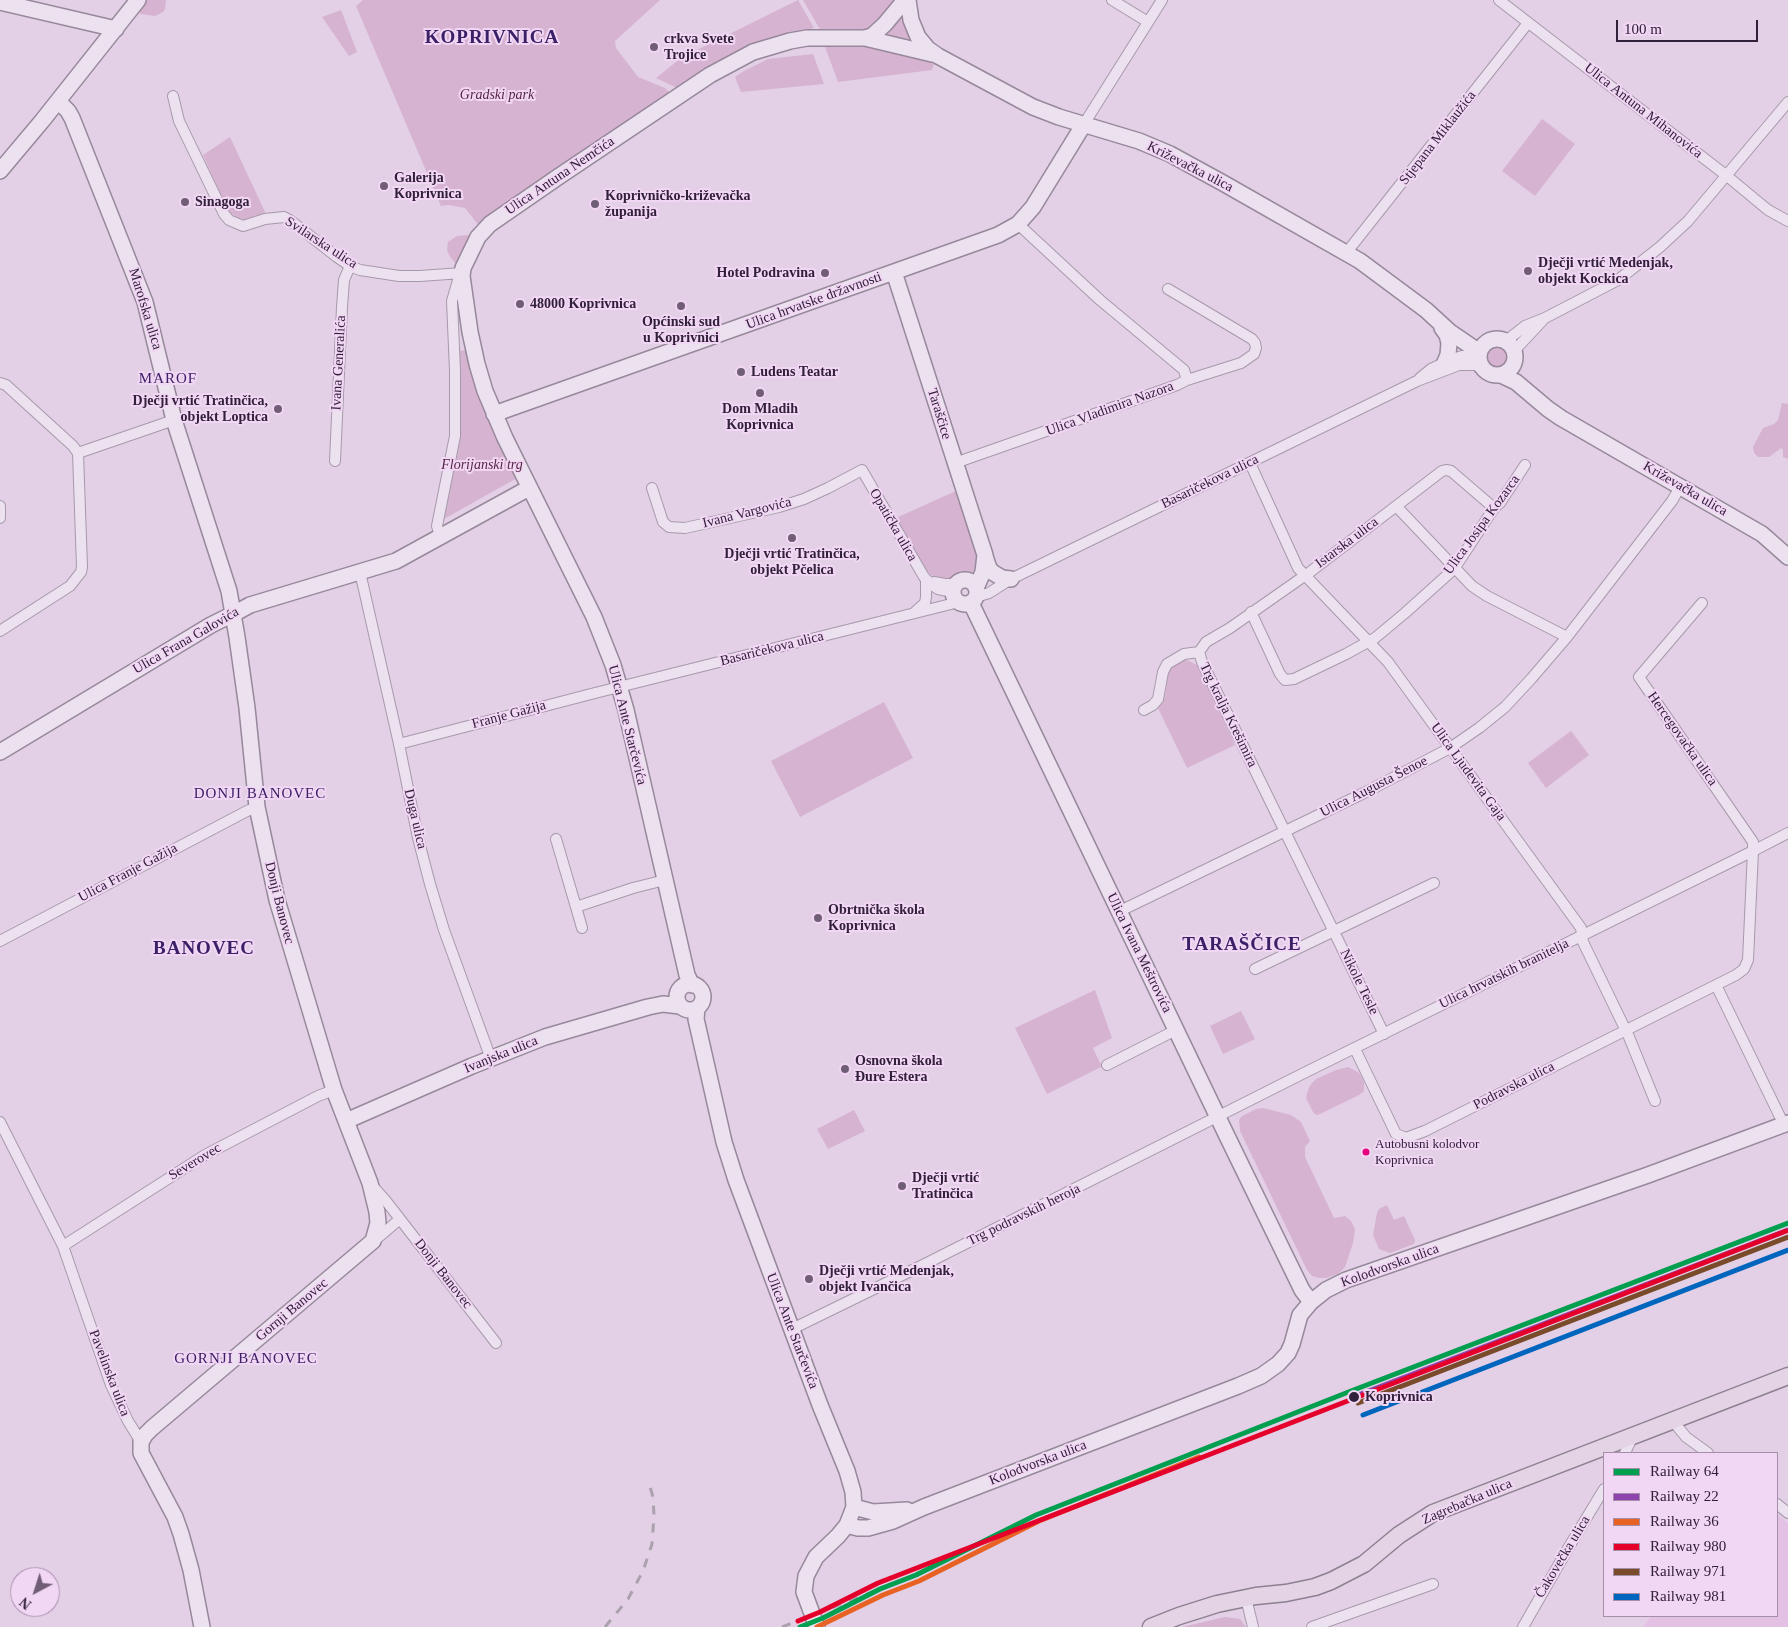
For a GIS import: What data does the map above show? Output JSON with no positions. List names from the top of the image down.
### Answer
{
  "streets": {
    "main road": [
      "Križevačka ulica",
      "Ulica Antuna Nemčića",
      "Ulica hrvatske državnosti",
      "Marofska ulica",
      "Taraščice",
      "Ulica Frana Galovića",
      "Ulica Ante Starčevića",
      "Donji Banovec",
      "Ulica Ivana Meštrovića",
      "Ivanjska ulica",
      "Kolodvorska ulica",
      "Gornji Banovec",
      "Pavelinska ulica",
      "Zagrebačka ulica"
    ],
    "street": [
      "Ulica Antuna Mihanovića",
      "Stjepana Miklaužića",
      "Svilarska ulica",
      "Ivana Generalića",
      "Ulica Vladimira Nazora",
      "Basaričekova ulica",
      "Ivana Vargovića",
      "Opatička ulica",
      "Ulica Josipa Kozarca",
      "Istarska ulica",
      "Franje Gažija",
      "Trg kralja Krešimira",
      "Hercegovačka ulica",
      "Ulica Ljudevita Gaja",
      "Ulica Augusta Šenoe",
      "Duga ulica",
      "Ulica Franje Gažija",
      "Ulica hrvatskih branitelja",
      "Nikole Tesle",
      "Podravska ulica",
      "Severovec",
      "Trg podravskih heroja",
      "Čakovečka ulica"
    ]
  },
  "crossings": [
    ["Ulica Antuna Mihanovića", "Stjepana Miklaužića"],
    ["Stjepana Miklaužića", "Križevačka ulica"],
    ["Križevačka ulica", "Ulica Antuna Nemčića"],
    ["Križevačka ulica", "Ulica hrvatske državnosti"],
    ["Križevačka ulica", "Basaričekova ulica"],
    ["Križevačka ulica", "Ulica Augusta Šenoe"],
    ["Ulica Antuna Nemčića", "Svilarska ulica"],
    ["Svilarska ulica", "Ivana Generalića"],
    ["Ulica hrvatske državnosti", "Ulica Vladimira Nazora"],
    ["Ulica hrvatske državnosti", "Taraščice"],
    ["Marofska ulica", "Ulica Frana Galovića"],
    ["Marofska ulica", "Donji Banovec"],
    ["Ulica Vladimira Nazora", "Taraščice"],
    ["Taraščice", "Basaričekova ulica"],
    ["Taraščice", "Ulica Ivana Meštrovića"],
    ["Basaričekova ulica", "Franje Gažija"],
    ["Basaričekova ulica", "Ulica Ante Starčevića"],
    ["Basaričekova ulica", "Ulica Ljudevita Gaja"],
    ["Basaričekova ulica", "Ulica Ivana Meštrovića"],
    ["Ivana Vargovića", "Opatička ulica"],
    ["Ulica Josipa Kozarca", "Istarska ulica"],
    ["Ulica Josipa Kozarca", "Ulica Ljudevita Gaja"],
    ["Istarska ulica", "Trg kralja Krešimira"],
    ["Istarska ulica", "Ulica Ljudevita Gaja"],
    ["Ulica Frana Galovića", "Duga ulica"],
    ["Ulica Frana Galovića", "Donji Banovec"],
    ["Franje Gažija", "Ulica Ante Starčevića"],
    ["Franje Gažija", "Duga ulica"],
    ["Trg kralja Krešimira", "Ulica Augusta Šenoe"],
    ["Trg kralja Krešimira", "Nikole Tesle"],
    ["Ulica Ante Starčevića", "Ivanjska ulica"],
    ["Ulica Ante Starčevića", "Trg podravskih heroja"],
    ["Ulica Ante Starčevića", "Kolodvorska ulica"],
    ["Hercegovačka ulica", "Ulica hrvatskih branitelja"],
    ["Hercegovačka ulica", "Podravska ulica"],
    ["Ulica Ljudevita Gaja", "Ulica Augusta Šenoe"],
    ["Ulica Ljudevita Gaja", "Ulica hrvatskih branitelja"],
    ["Ulica Ljudevita Gaja", "Podravska ulica"],
    ["Ulica Augusta Šenoe", "Ulica Ivana Meštrovića"],
    ["Ulica Augusta Šenoe", "Nikole Tesle"],
    ["Duga ulica", "Ivanjska ulica"],
    ["Ulica Franje Gažija", "Donji Banovec"],
    ["Donji Banovec", "Ivanjska ulica"],
    ["Donji Banovec", "Severovec"],
    ["Donji Banovec", "Gornji Banovec"],
    ["Ulica Ivana Meštrovića", "Trg podravskih heroja"],
    ["Ulica Ivana Meštrovića", "Kolodvorska ulica"],
    ["Ulica hrvatskih branitelja", "Nikole Tesle"],
    ["Ulica hrvatskih branitelja", "Podravska ulica"],
    ["Ulica hrvatskih branitelja", "Trg podravskih heroja"],
    ["Severovec", "Pavelinska ulica"],
    ["Gornji Banovec", "Pavelinska ulica"]
  ],
  "districts": [
    "KOPRIVNICA",
    "MAROF",
    "DONJI BANOVEC",
    "TARAŠČICE",
    "BANOVEC",
    "GORNJI BANOVEC"
  ],
  "parks": ["Gradski park", "Florijanski trg"],
  "places": [
    "crkva Svete Trojice",
    "Galerija Koprivnica",
    "Sinagoga",
    "Koprivničko-križevačka županija",
    "Dječji vrtić Medenjak, objekt Kockica",
    "Hotel Podravina",
    "48000 Koprivnica",
    "Općinski sud u Koprivnici",
    "Ludens Teatar",
    "Dom Mladih Koprivnica",
    "Dječji vrtić Tratinčica, objekt Loptica",
    "Dječji vrtić Tratinčica, objekt Pčelica",
    "Obrtnička škola Koprivnica",
    "Osnovna škola Đure Estera",
    "Autobusni kolodvor Koprivnica",
    "Dječji vrtić Tratinčica",
    "Dječji vrtić Medenjak, objekt Ivančica",
    "Koprivnica"
  ],
  "lines": [
    "rail line 64",
    "rail line 22",
    "rail line 980",
    "rail line 971",
    "rail line 981",
    "rail line 36"
  ],
  "legend": [
    "Railway 64",
    "Railway 22",
    "Railway 36",
    "Railway 980",
    "Railway 971",
    "Railway 981"
  ],
  "scale_bar": "100 m",
  "north": "bottom left"
}
